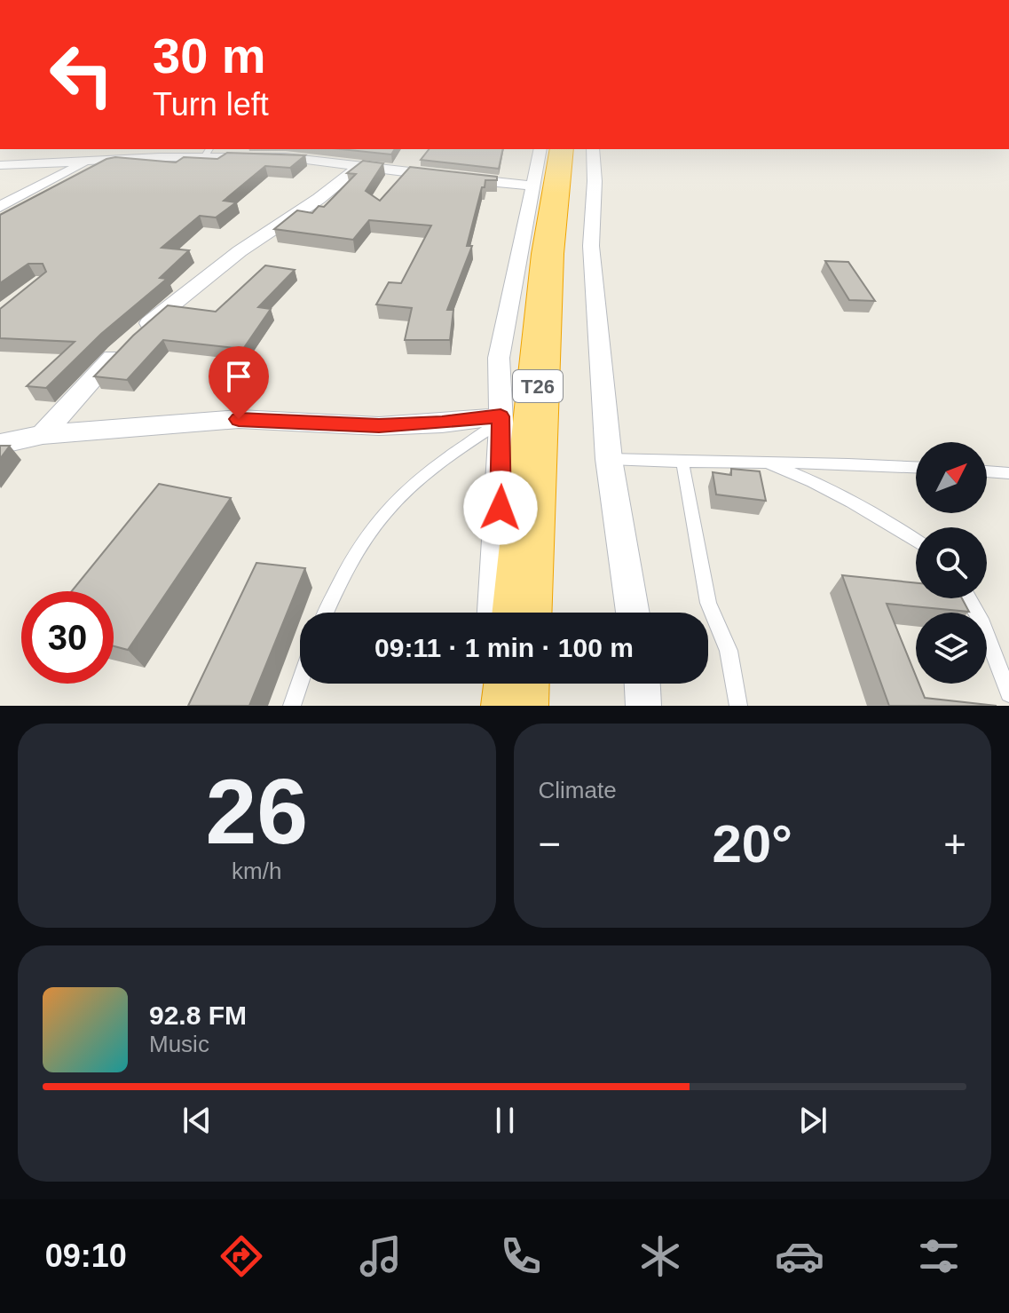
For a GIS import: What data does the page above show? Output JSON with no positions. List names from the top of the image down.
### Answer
{
  "streets": {
    "highway": ["T26"]
  },
  "north": "top right",
  "page": {
    "turn": ["30 m", "Turn left"],
    "limit": "30",
    "trip": "09:11 · 1 min · 100 m",
    "tile": [
      ["26", "km/h"],
      "Climate"
    ],
    "heat": ["−", "20°", "+"],
    "song": ["92.8 FM", "Music"],
    "tabs": "09:10"
  }
}
